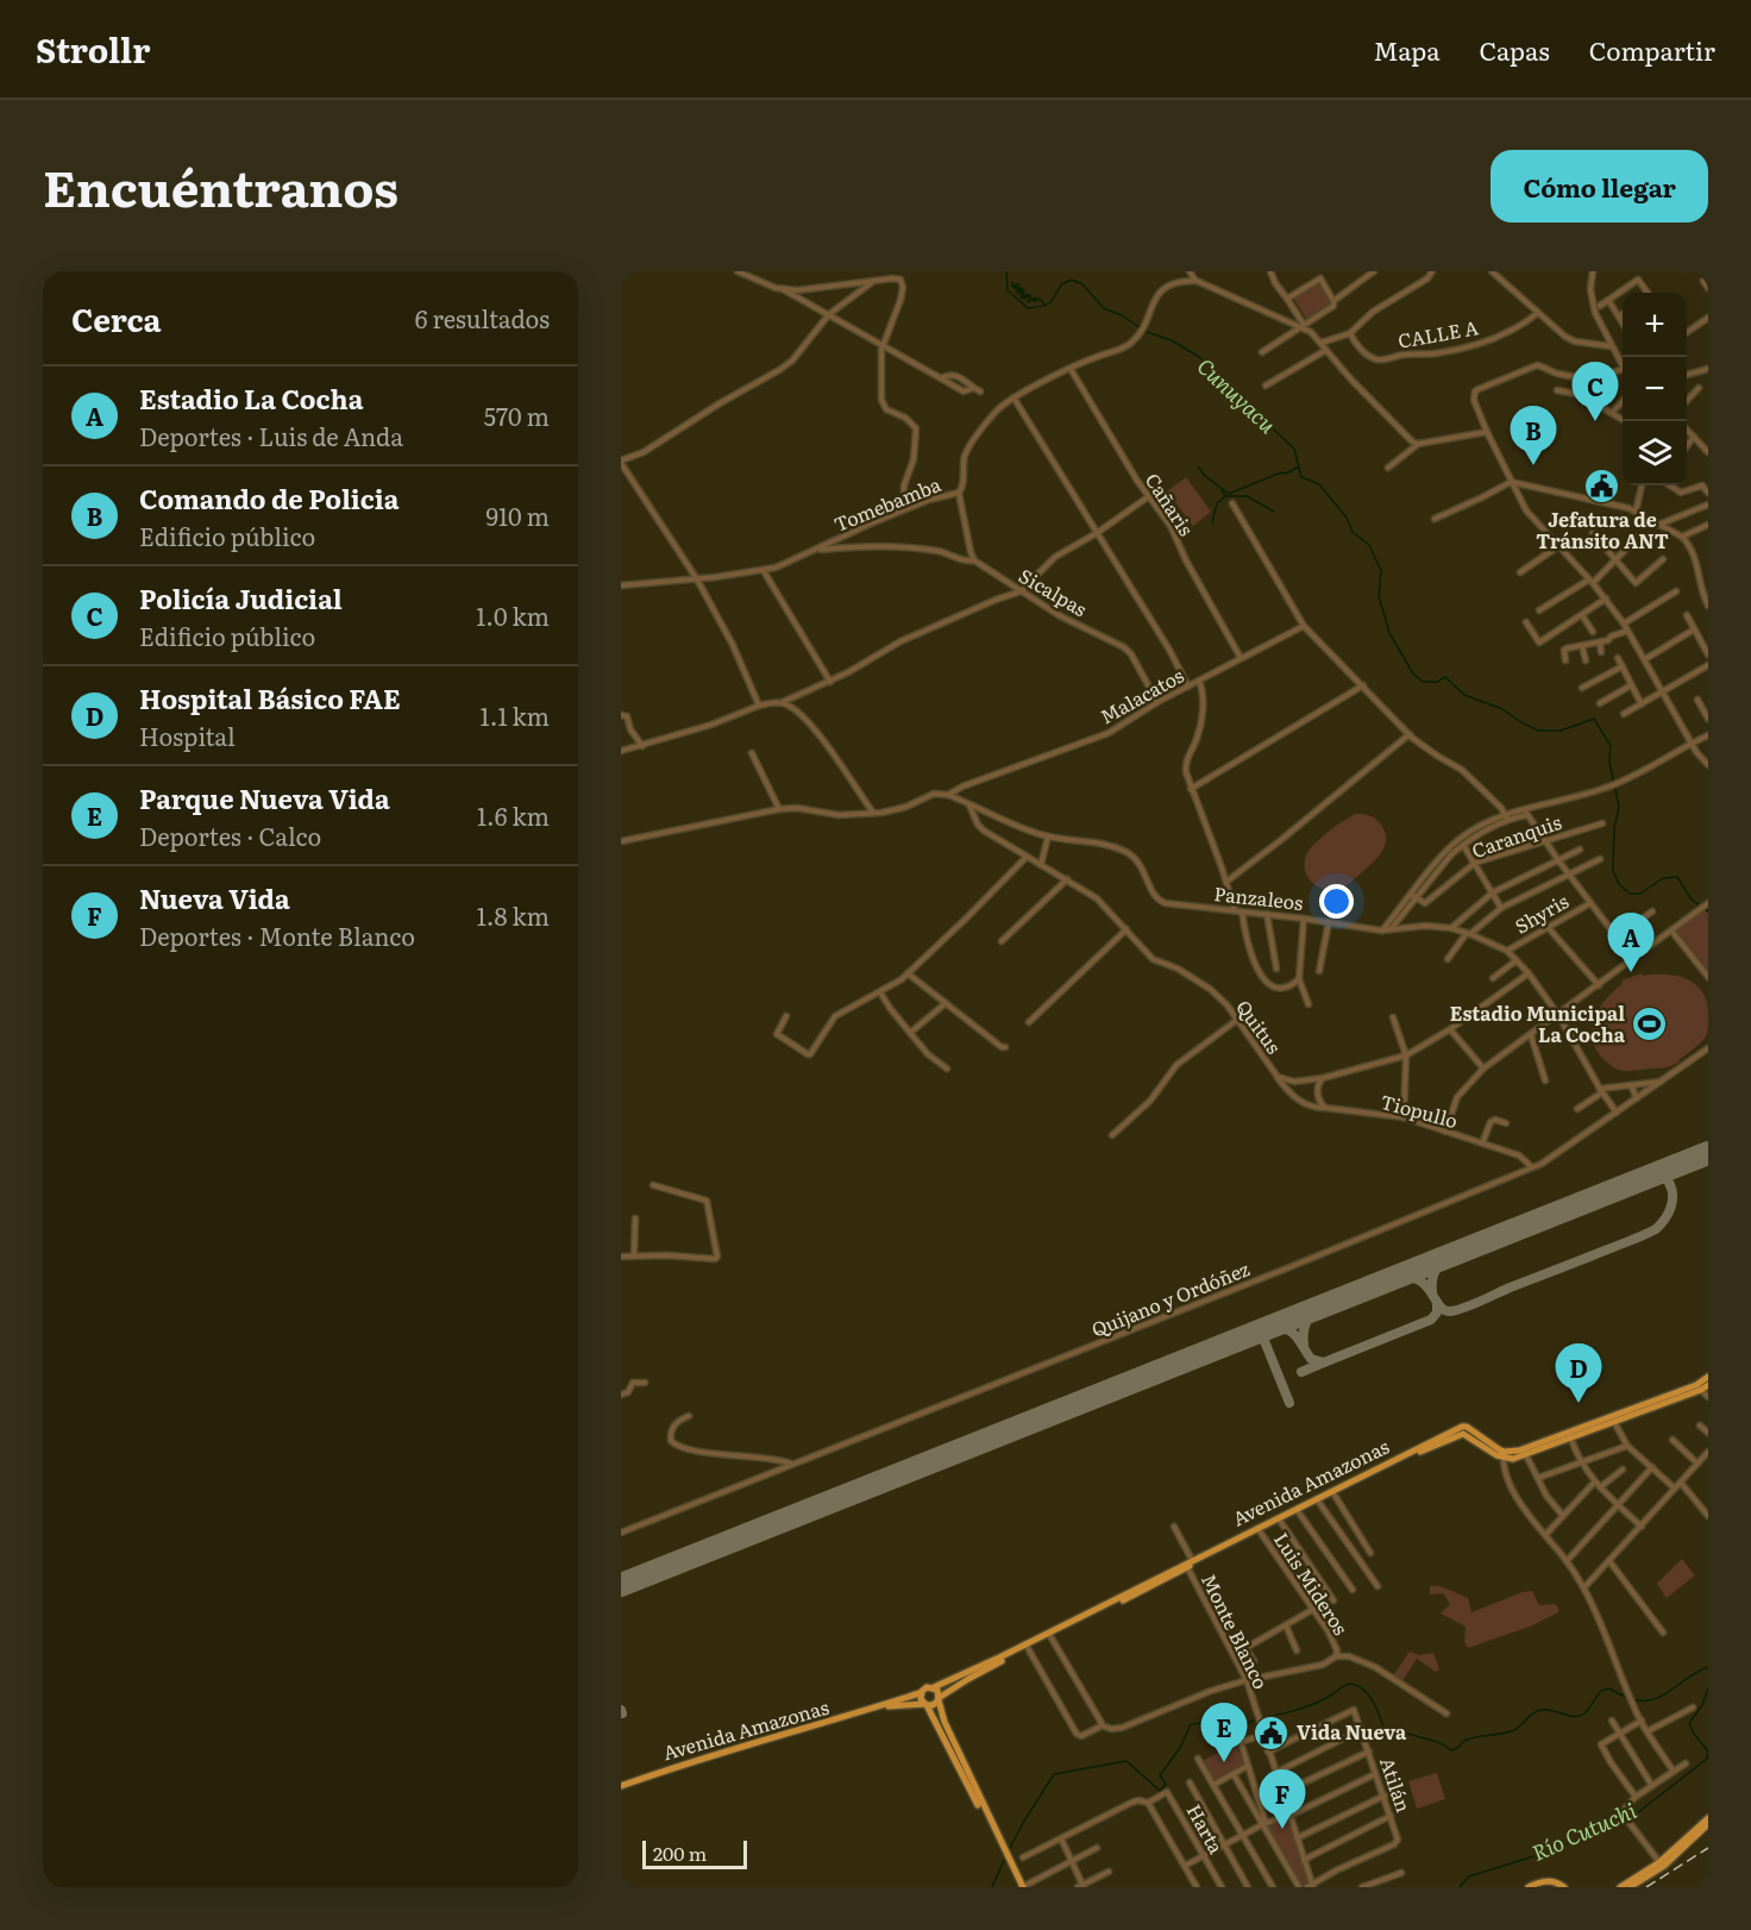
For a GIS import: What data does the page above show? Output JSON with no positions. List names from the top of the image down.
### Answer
{
  "streets": {
    "main road": ["Avenida Amazonas"],
    "street": [
      "CALLE A",
      "Tomebamba",
      "Cañaris",
      "Sicalpas",
      "Malacatos",
      "Caranquis",
      "Panzaleos",
      "Shyris",
      "Quitus",
      "Tiopullo",
      "Quijano y Ordóñez",
      "Luis Mideros",
      "Monte Blanco",
      "Atilán",
      "Harta"
    ]
  },
  "crossings": [
    ["Tomebamba", "Cañaris"],
    ["Tomebamba", "Sicalpas"],
    ["Cañaris", "Malacatos"],
    ["Sicalpas", "Malacatos"],
    ["Malacatos", "Panzaleos"],
    ["Panzaleos", "Shyris"],
    ["Panzaleos", "Quitus"],
    ["Panzaleos", "Quijano y Ordóñez"],
    ["Quitus", "Tiopullo"],
    ["Tiopullo", "Quijano y Ordóñez"],
    ["Avenida Amazonas", "Luis Mideros"],
    ["Avenida Amazonas", "Monte Blanco"]
  ],
  "water": ["Cunuyacu", "Río Cutuchi"],
  "places": {
    "public building": ["Jefatura de Tránsito ANT", "Vida Nueva"],
    "sports": ["Estadio Municipal La Cocha"]
  },
  "scale_bar": "200 m",
  "page": {
    "header": "Strollr",
    "nav": ["Mapa", "Capas", "Compartir"],
    "title": "Encuéntranos",
    "buttons": "Cómo llegar",
    "heading": ["Cerca", "6 resultados"],
    "map_buttons": ["+", "−"],
    "pins": [
      "C",
      "B",
      "A",
      "D",
      "E",
      "F"
    ],
    "list": [
      {
        "mark": "A",
        "name": "Estadio La Cocha",
        "note": "Deportes · Luis de Anda",
        "value": "570 m"
      },
      {
        "mark": "B",
        "name": "Comando de Policia",
        "note": "Edificio público",
        "value": "910 m"
      },
      {
        "mark": "C",
        "name": "Policía Judicial",
        "note": "Edificio público",
        "value": "1.0 km"
      },
      {
        "mark": "D",
        "name": "Hospital Básico FAE",
        "note": "Hospital",
        "value": "1.1 km"
      },
      {
        "mark": "E",
        "name": "Parque Nueva Vida",
        "note": "Deportes · Calco",
        "value": "1.6 km"
      },
      {
        "mark": "F",
        "name": "Nueva Vida",
        "note": "Deportes · Monte Blanco",
        "value": "1.8 km"
      }
    ],
    "scale": "200 m"
  }
}
